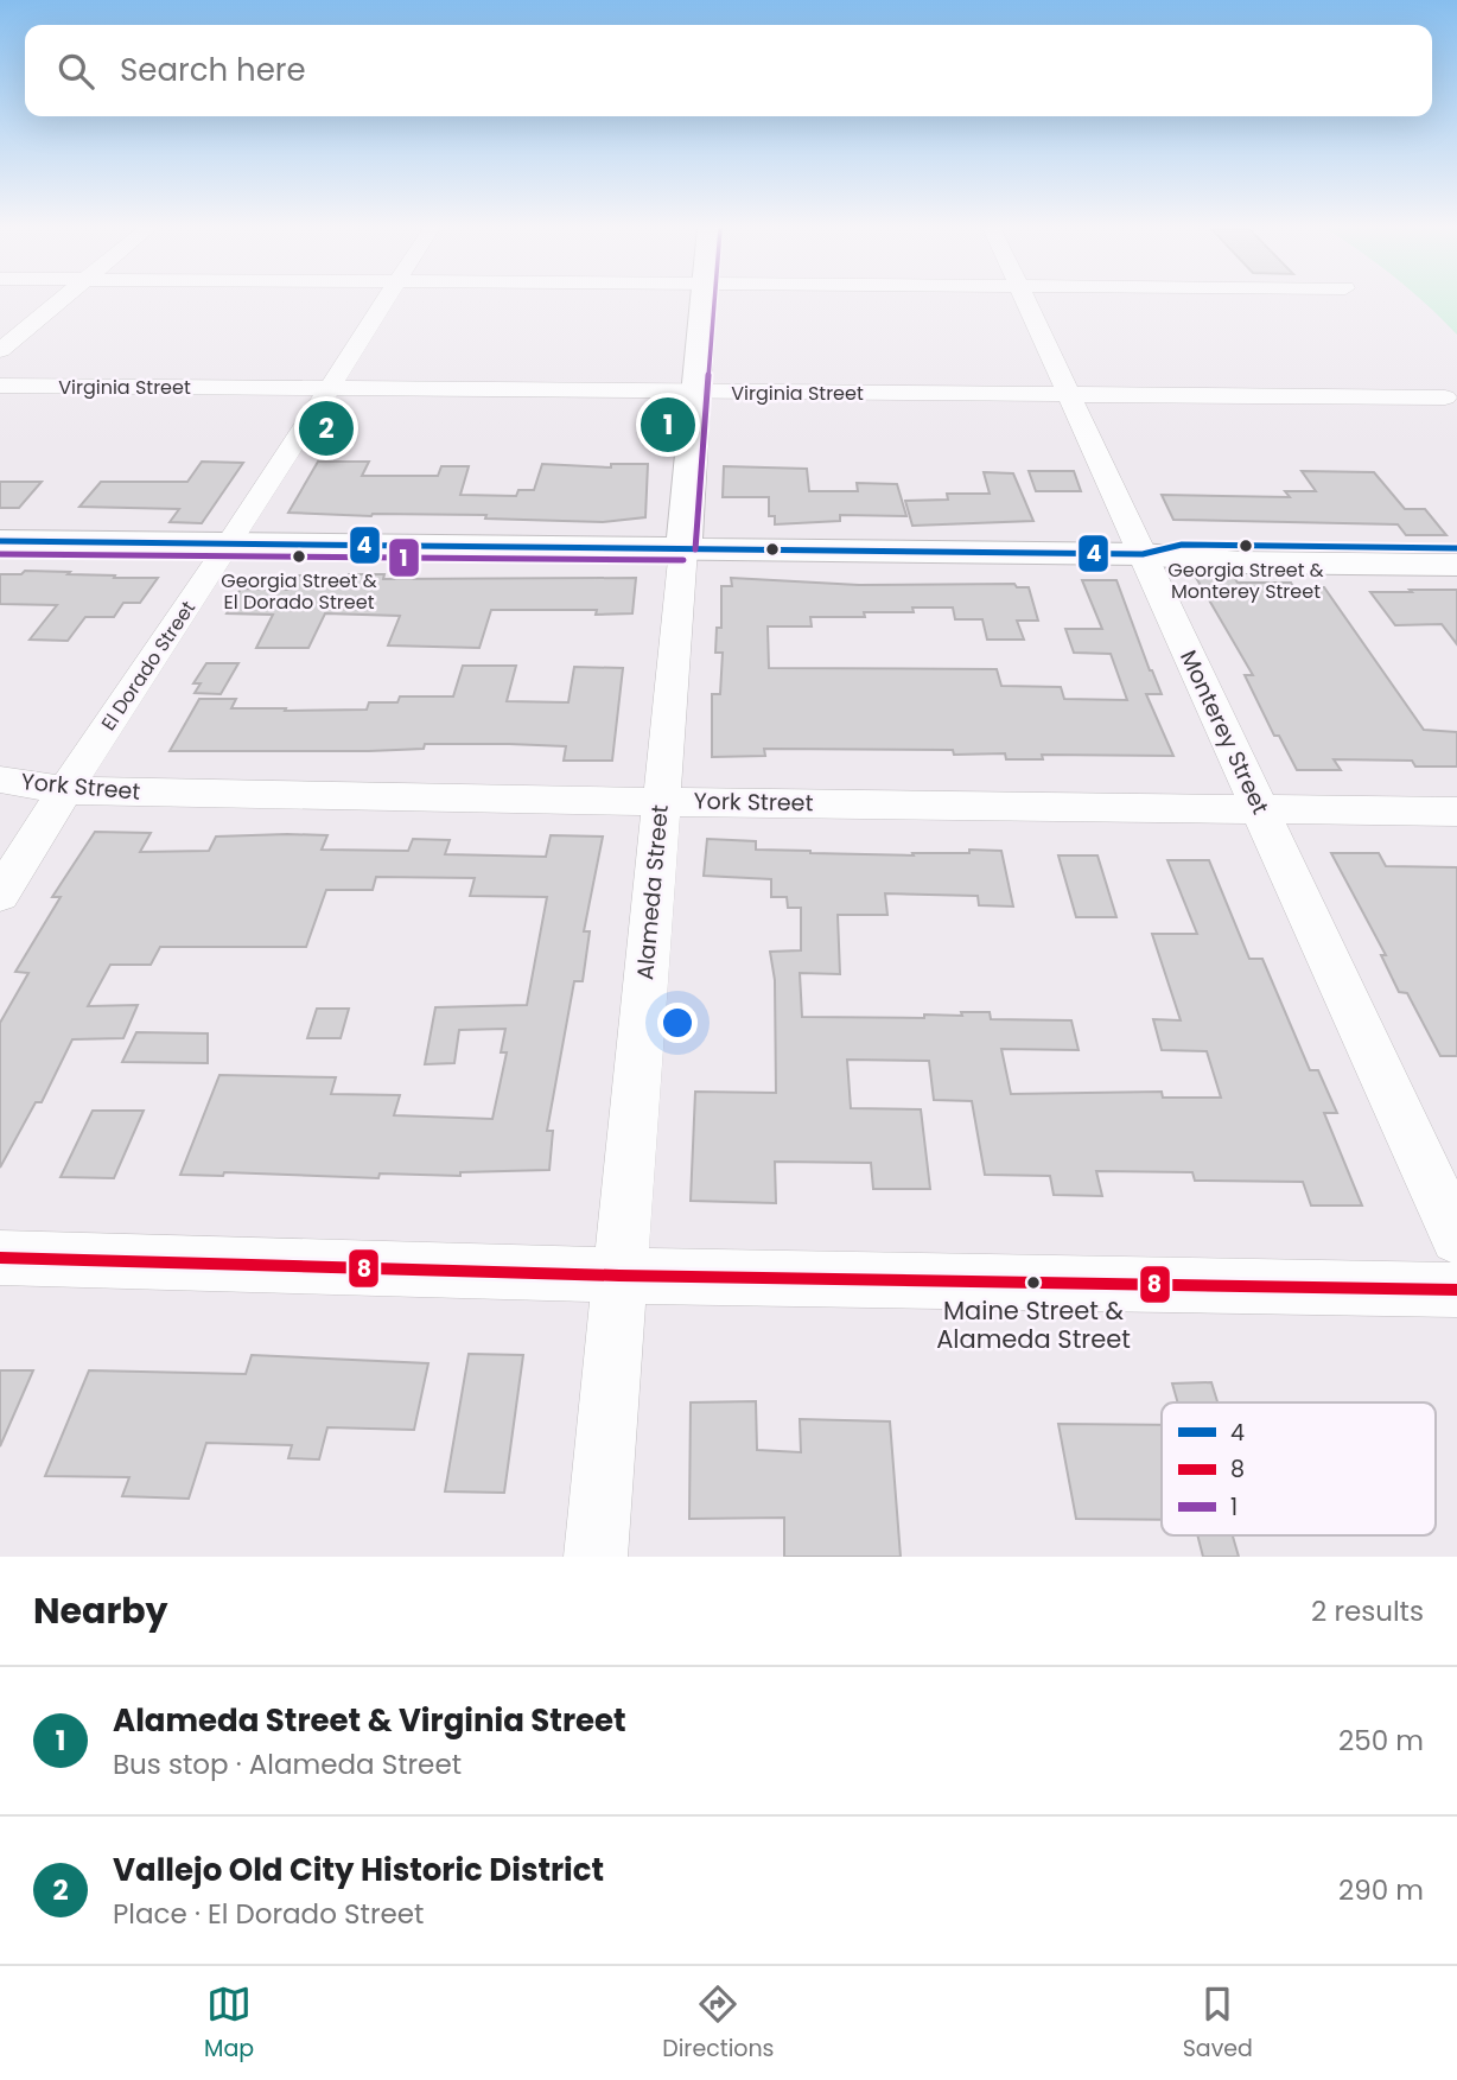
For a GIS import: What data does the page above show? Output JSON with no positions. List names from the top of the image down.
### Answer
{
  "streets": {
    "main road": ["Alameda Street"],
    "street": [
      "Virginia Street",
      "El Dorado Street",
      "Monterey Street",
      "York Street"
    ]
  },
  "crossings": [
    ["Virginia Street", "El Dorado Street"],
    ["Virginia Street", "Monterey Street"],
    ["Virginia Street", "Alameda Street"],
    ["El Dorado Street", "York Street"],
    ["Monterey Street", "York Street"],
    ["York Street", "Alameda Street"]
  ],
  "places": ["Georgia Street & Monterey Street", "Georgia Street & El Dorado Street", "Maine Street & Alameda Street"],
  "lines": ["transit line 1", "transit line 4", "transit line 8"],
  "legend": ["4", "8", "1"],
  "page": {
    "search": "Search here",
    "pins": ["1", "2"],
    "heading": ["Nearby", "2 results"],
    "list": [
      {
        "mark": "1",
        "name": "Alameda Street & Virginia Street",
        "note": "Bus stop · Alameda Street",
        "value": "250 m"
      },
      {
        "mark": "2",
        "name": "Vallejo Old City Historic District",
        "note": "Place · El Dorado Street",
        "value": "290 m"
      }
    ],
    "nav": ["Map", "Directions", "Saved"]
  }
}
